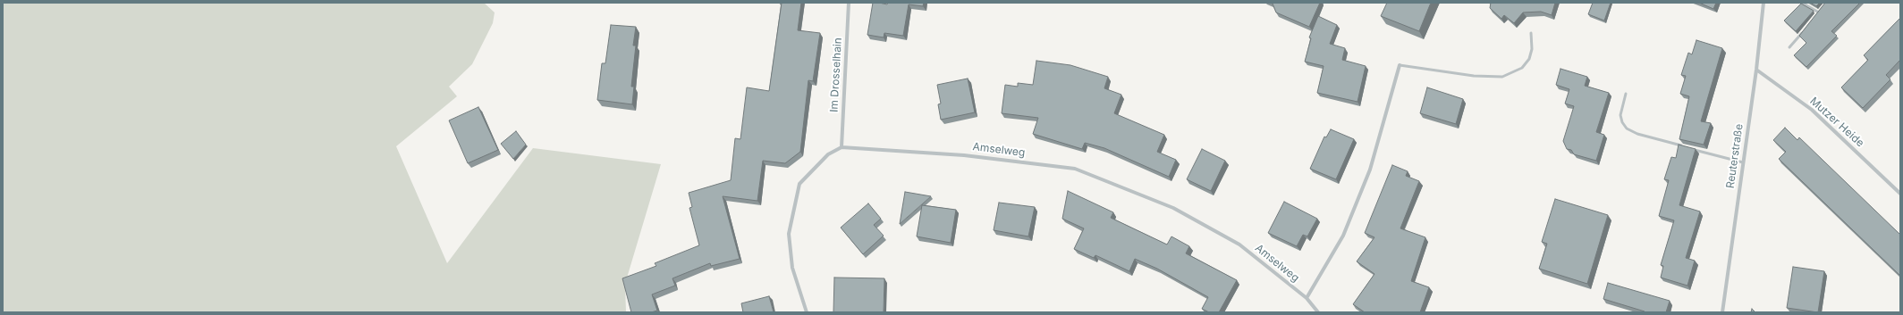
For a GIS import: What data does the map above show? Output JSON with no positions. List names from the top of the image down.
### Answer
{
  "streets": {
    "street": [
      "Im Drosselhain",
      "Mutzer Heide",
      "Amselweg",
      "Reuterstraße"
    ]
  },
  "crossings": [
    ["Im Drosselhain", "Amselweg"],
    ["Mutzer Heide", "Reuterstraße"]
  ]
}
